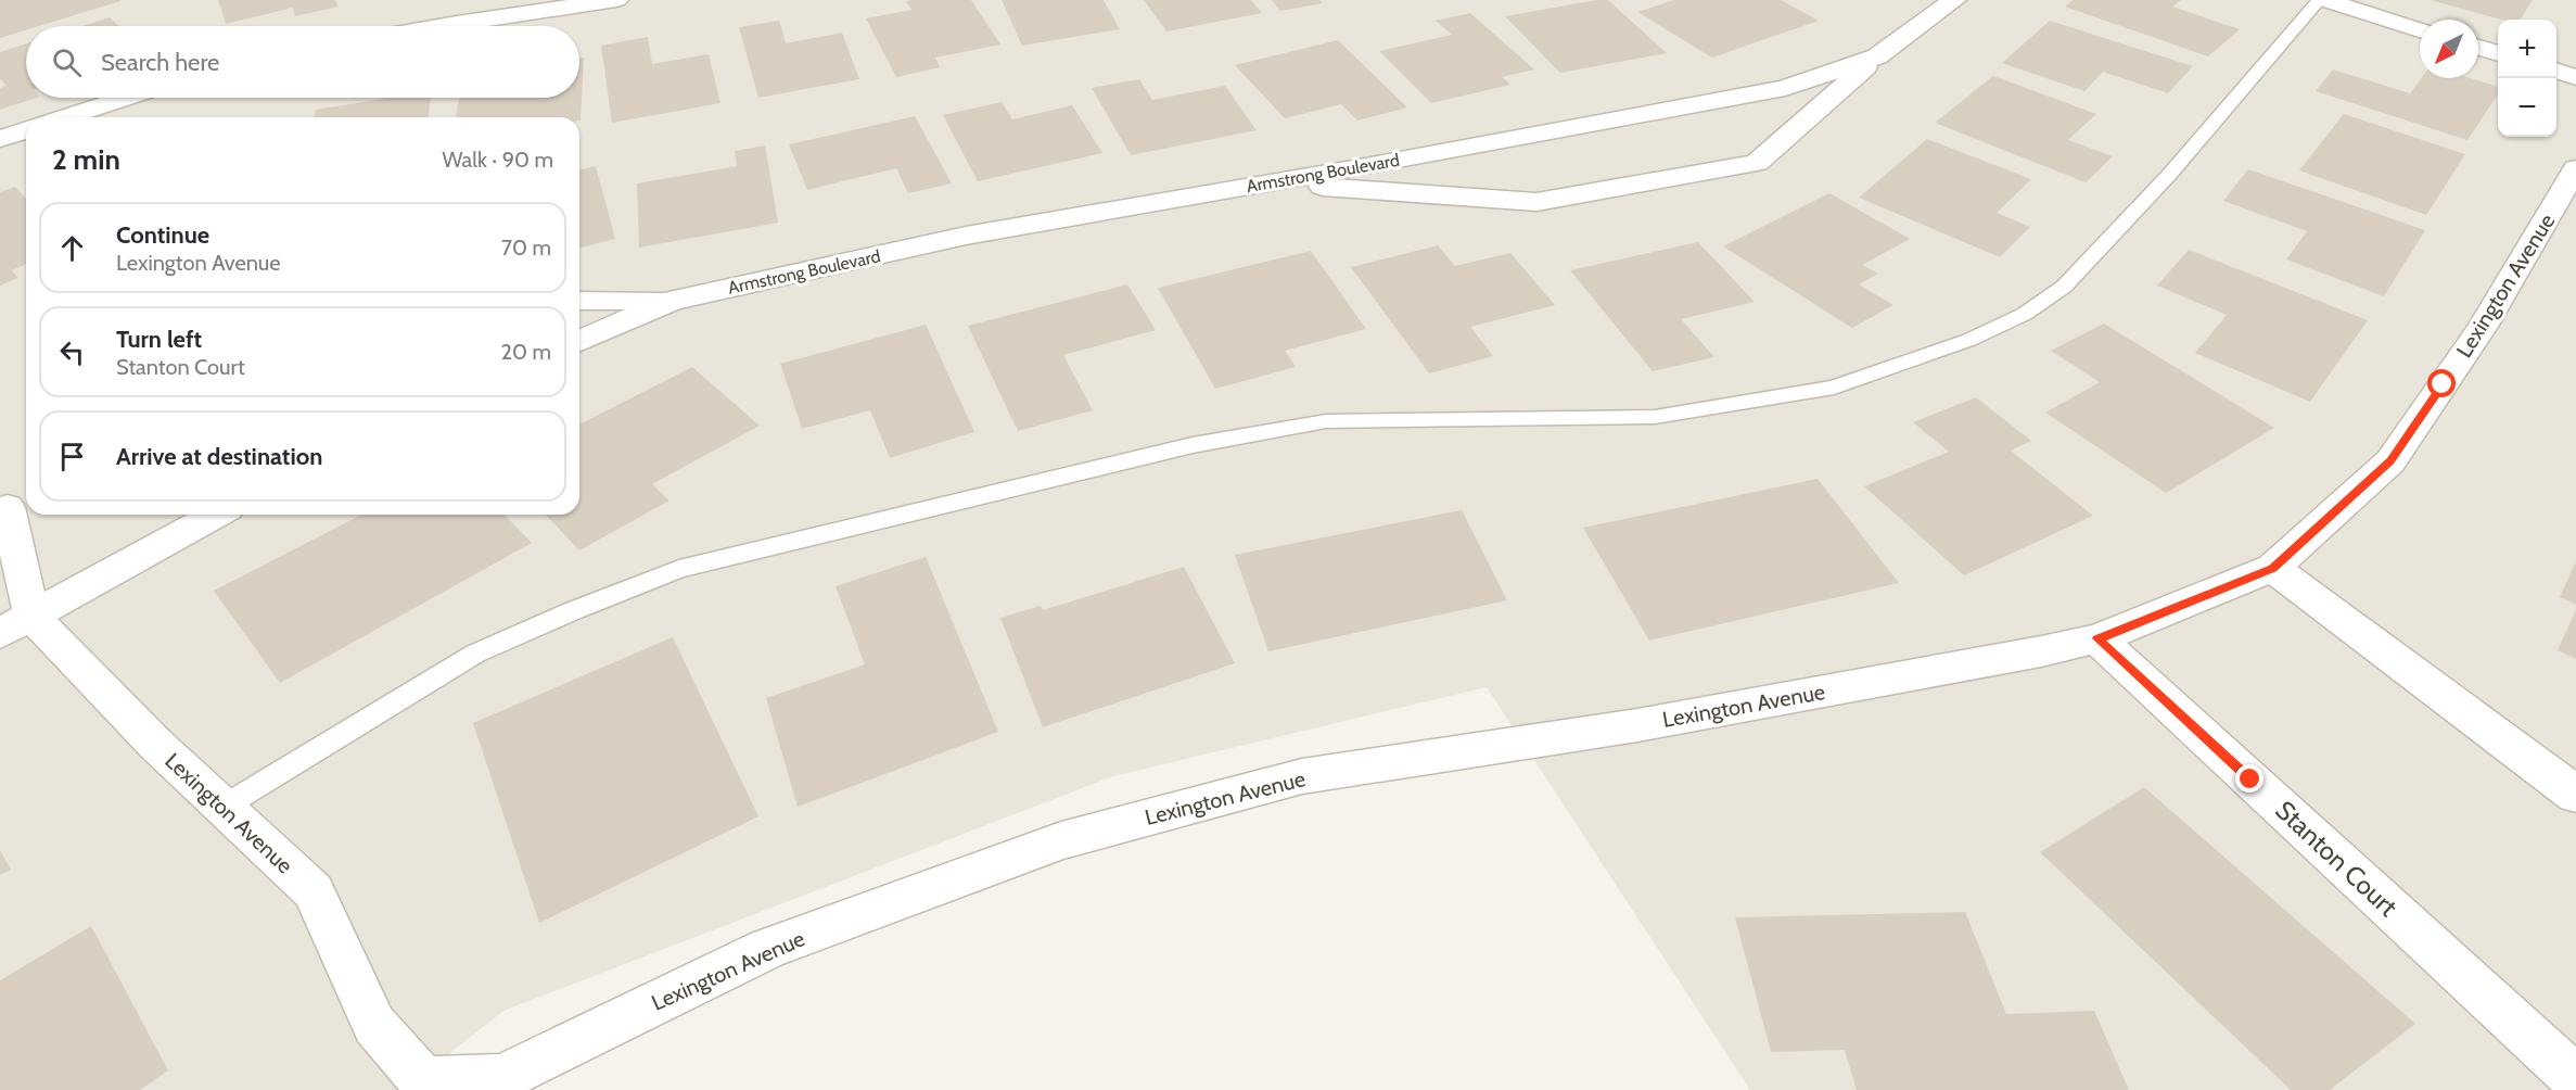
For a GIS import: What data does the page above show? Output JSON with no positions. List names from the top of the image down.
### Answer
{
  "streets": {
    "street": ["Armstrong Boulevard", "Lexington Avenue", "Stanton Court"]
  },
  "crossings": [
    ["Lexington Avenue", "Stanton Court"]
  ],
  "north": "bottom left",
  "page": {
    "map_buttons": ["+", "−"],
    "search": "Search here",
    "heading": ["2 min", "Walk · 90 m"],
    "list": [
      ["Continue", "Lexington Avenue", "70 m"],
      ["Turn left", "Stanton Court", "20 m"],
      "Arrive at destination"
    ]
  }
}
